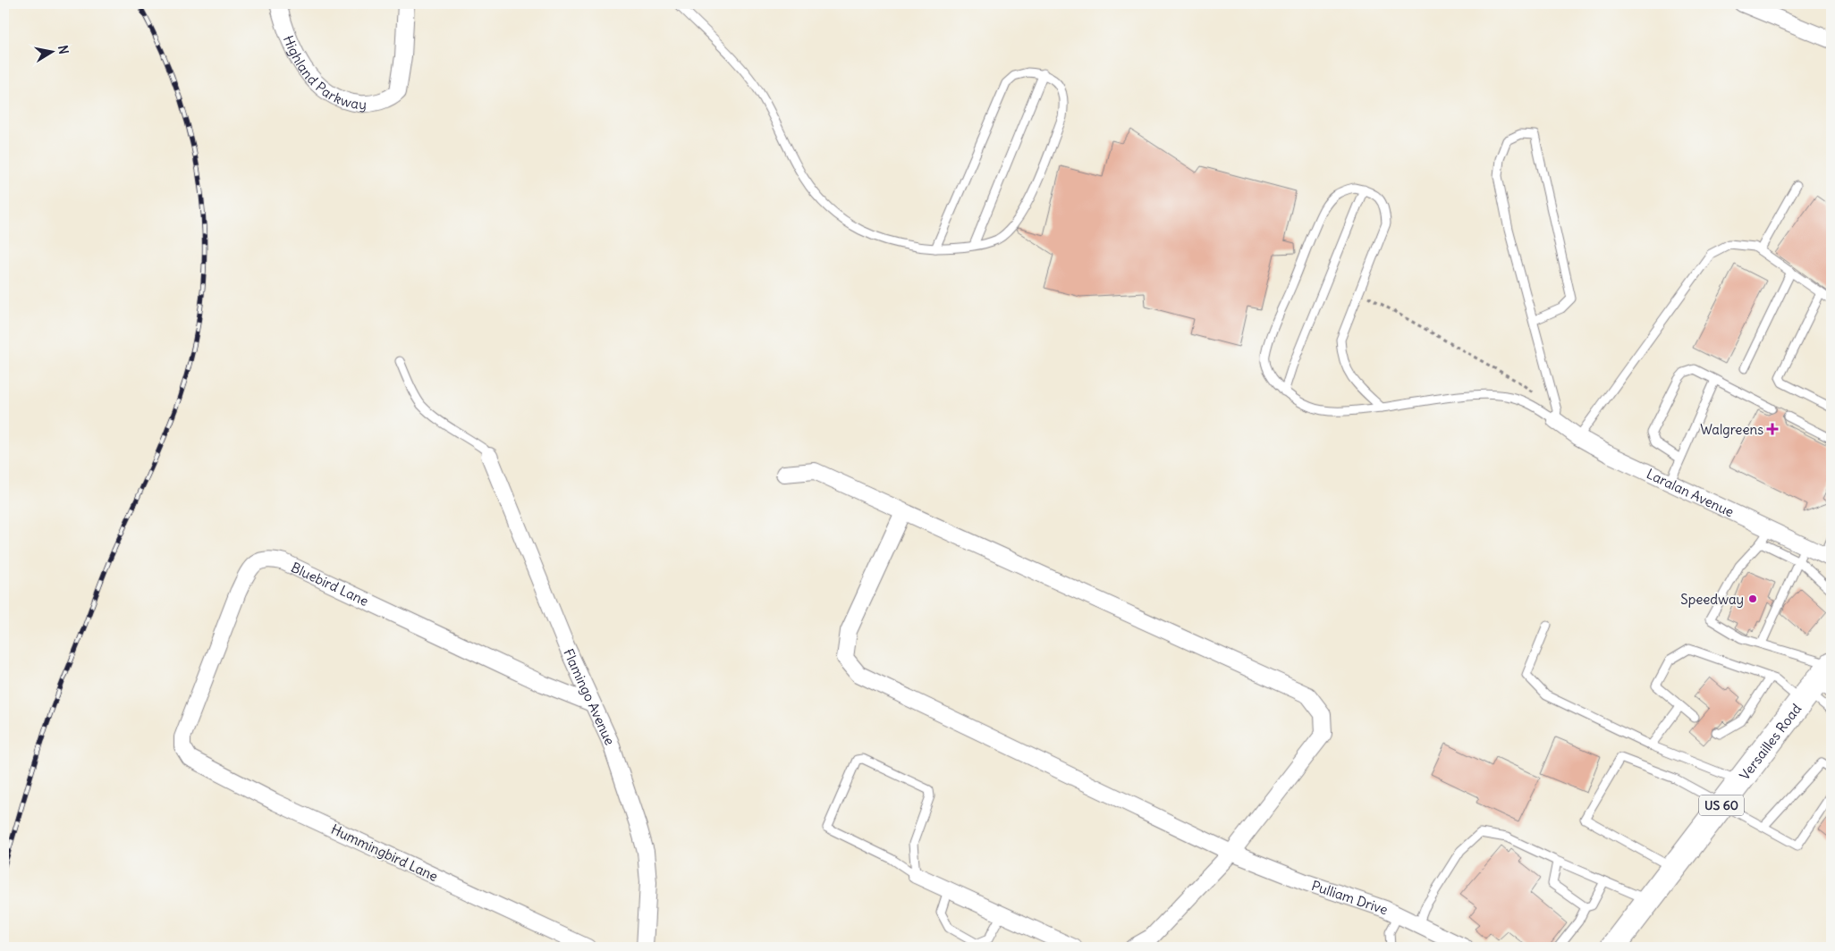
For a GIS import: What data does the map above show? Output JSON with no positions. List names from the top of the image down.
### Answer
{
  "streets": {
    "highway": ["Versailles Road", "US 60"],
    "street": [
      "Highland Parkway",
      "Laralan Avenue",
      "Bluebird Lane",
      "Flamingo Avenue",
      "Hummingbird Lane",
      "Pulliam Drive"
    ]
  },
  "crossings": [
    ["Bluebird Lane", "Flamingo Avenue"],
    ["Bluebird Lane", "Hummingbird Lane"]
  ],
  "places": {
    "health": ["Walgreens"],
    "other": ["Speedway"]
  },
  "north": "right"
}
